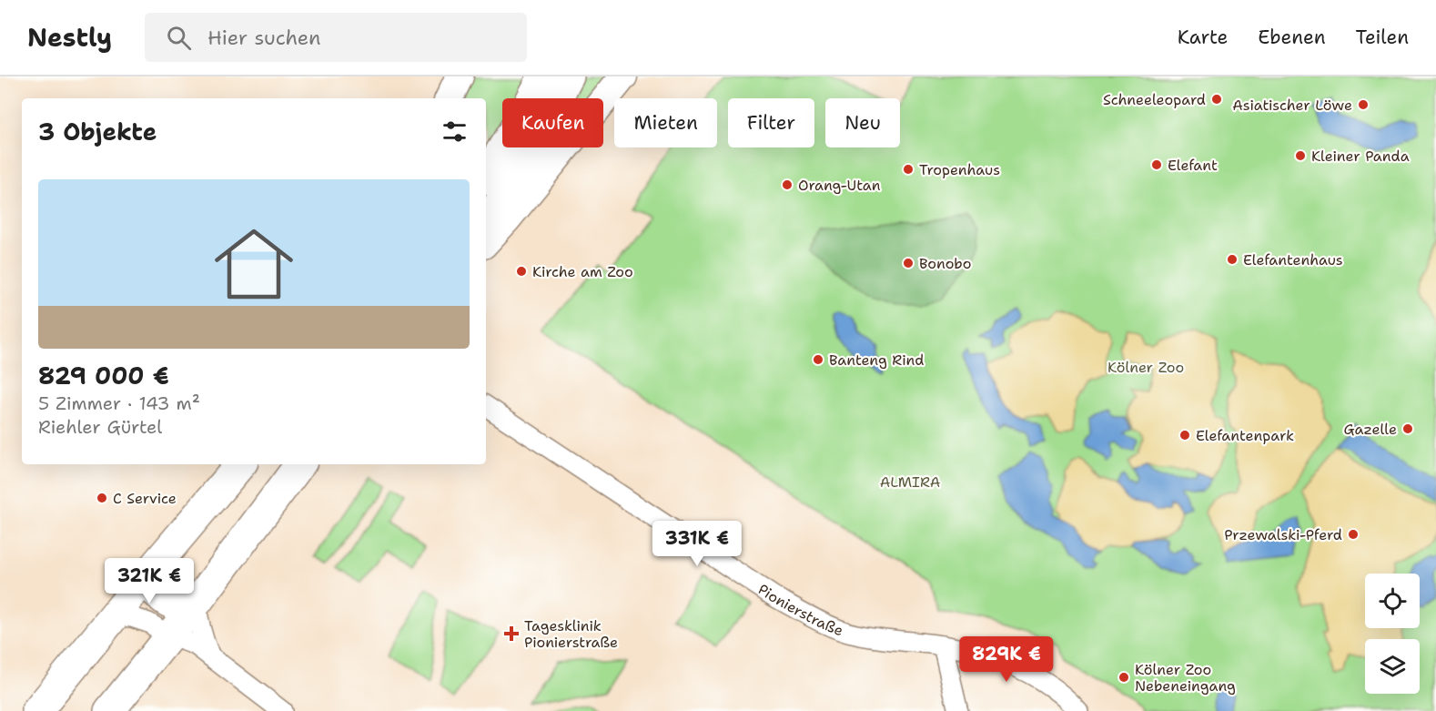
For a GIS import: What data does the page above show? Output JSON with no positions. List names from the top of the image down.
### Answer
{
  "streets": {
    "street": ["Pionierstraße"]
  },
  "parks": ["Kölner Zoo", "ALMIRA"],
  "places": {
    "other": [
      "Schneeleopard",
      "Asiatischer Löwe",
      "Kleiner Panda",
      "Elefant",
      "Tropenhaus",
      "Orang-Utan",
      "Elefantenhaus",
      "Bonobo",
      "Kirche am Zoo",
      "Banteng Rind",
      "Gazelle",
      "Elefantenpark",
      "C Service",
      "Przewalski-Pferd",
      "Kölner Zoo Nebeneingang"
    ],
    "health": ["Tagesklinik Pionierstraße"]
  },
  "page": {
    "header": "Nestly",
    "search": "Hier suchen",
    "nav": ["Karte", "Ebenen", "Teilen"],
    "chip": [
      "Kaufen",
      "Mieten",
      "Filter",
      "Neu"
    ],
    "heading": "3 Objekte",
    "list": [
      {
        "name": "829 000 €",
        "note": "5 Zimmer · 143 m² · Riehler Gürtel"
      }
    ],
    "price": ["331K €", "321K €", "829K €"]
  }
}
